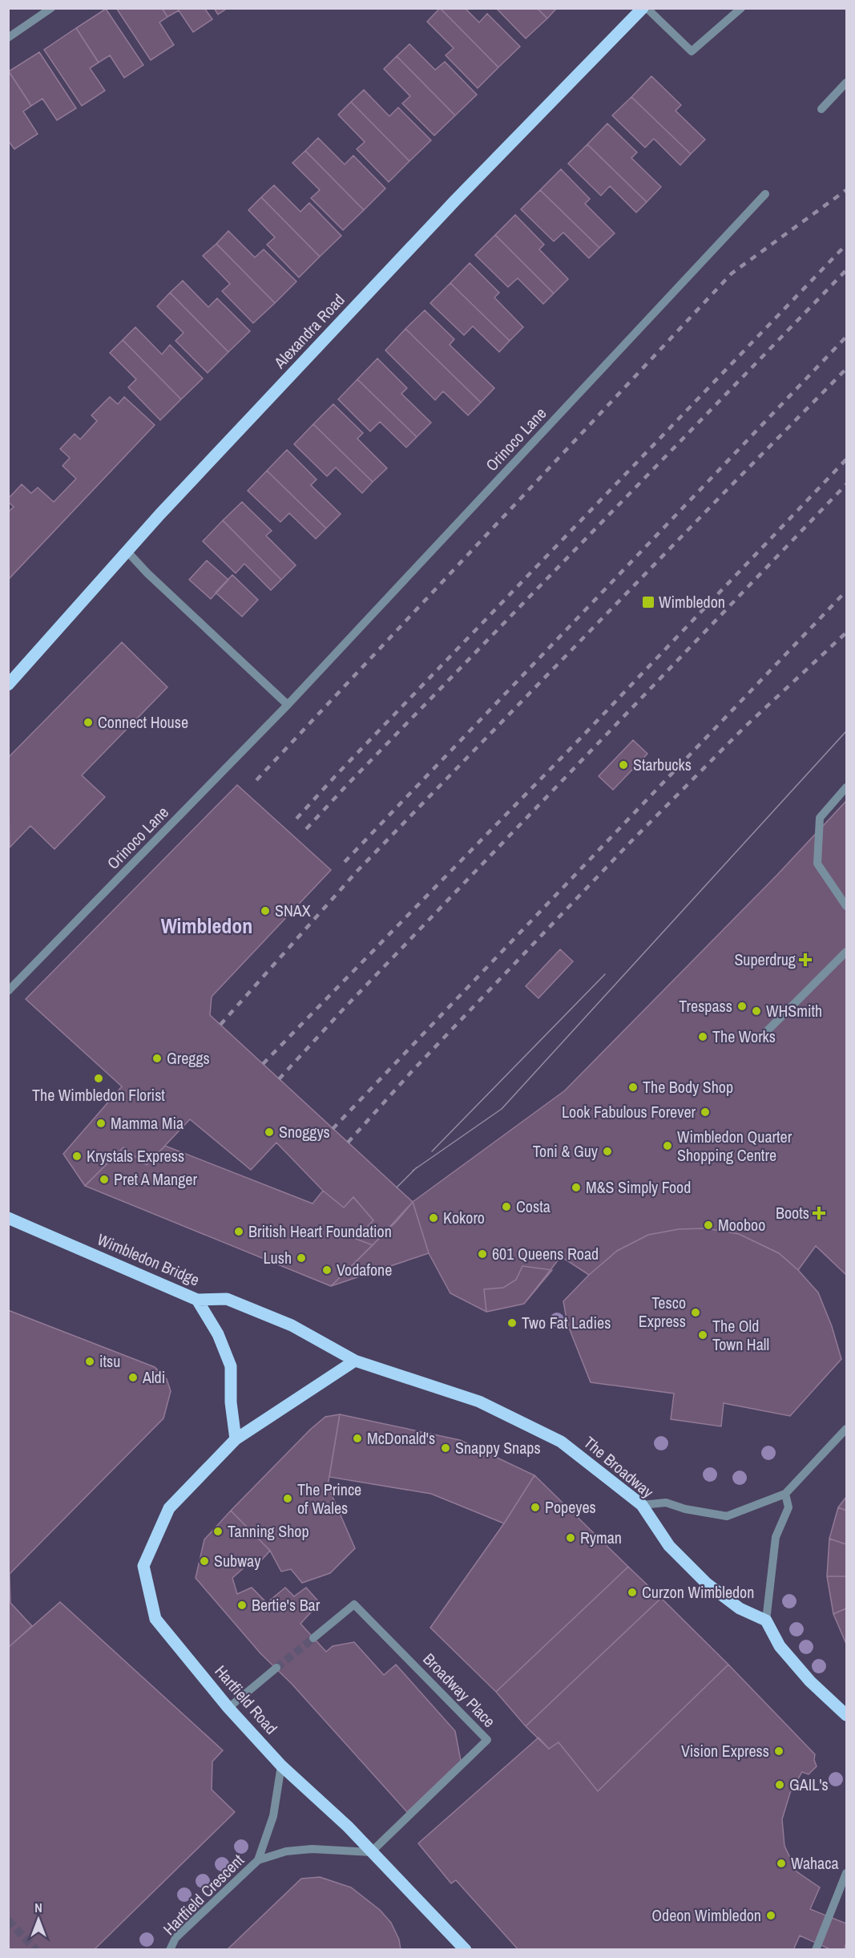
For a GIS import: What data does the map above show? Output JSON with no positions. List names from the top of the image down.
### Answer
{
  "streets": {
    "main road": [
      "Alexandra Road",
      "Wimbledon Bridge",
      "The Broadway",
      "Hartfield Road"
    ],
    "street": ["Orinoco Lane", "Broadway Place", "Hartfield Crescent"]
  },
  "crossings": [
    ["Wimbledon Bridge", "The Broadway"],
    ["Wimbledon Bridge", "Hartfield Road"],
    ["The Broadway", "Hartfield Road"],
    ["Broadway Place", "Hartfield Road"],
    ["Broadway Place", "Hartfield Crescent"],
    ["Hartfield Road", "Hartfield Crescent"]
  ],
  "districts": ["Wimbledon"],
  "places": {
    "transit": ["Wimbledon"],
    "other": [
      "Connect House",
      "Starbucks",
      "SNAX",
      "Trespass",
      "WHSmith",
      "The Works",
      "Greggs",
      "The Wimbledon Florist",
      "The Body Shop",
      "Look Fabulous Forever",
      "Mamma Mia",
      "Snoggys",
      "Wimbledon Quarter Shopping Centre",
      "Toni & Guy",
      "Krystals Express",
      "Pret A Manger",
      "M&S Simply Food",
      "Costa",
      "Kokoro",
      "Mooboo",
      "British Heart Foundation",
      "601 Queens Road",
      "Lush",
      "Vodafone",
      "Tesco Express",
      "Two Fat Ladies",
      "The Old Town Hall",
      "itsu",
      "Aldi",
      "McDonald's",
      "Snappy Snaps",
      "The Prince of Wales",
      "Popeyes",
      "Tanning Shop",
      "Ryman",
      "Subway",
      "Curzon Wimbledon",
      "Bertie's Bar",
      "Vision Express",
      "GAIL's",
      "Wahaca",
      "Odeon Wimbledon"
    ],
    "health": ["Superdrug", "Boots"]
  },
  "north": "top"
}
